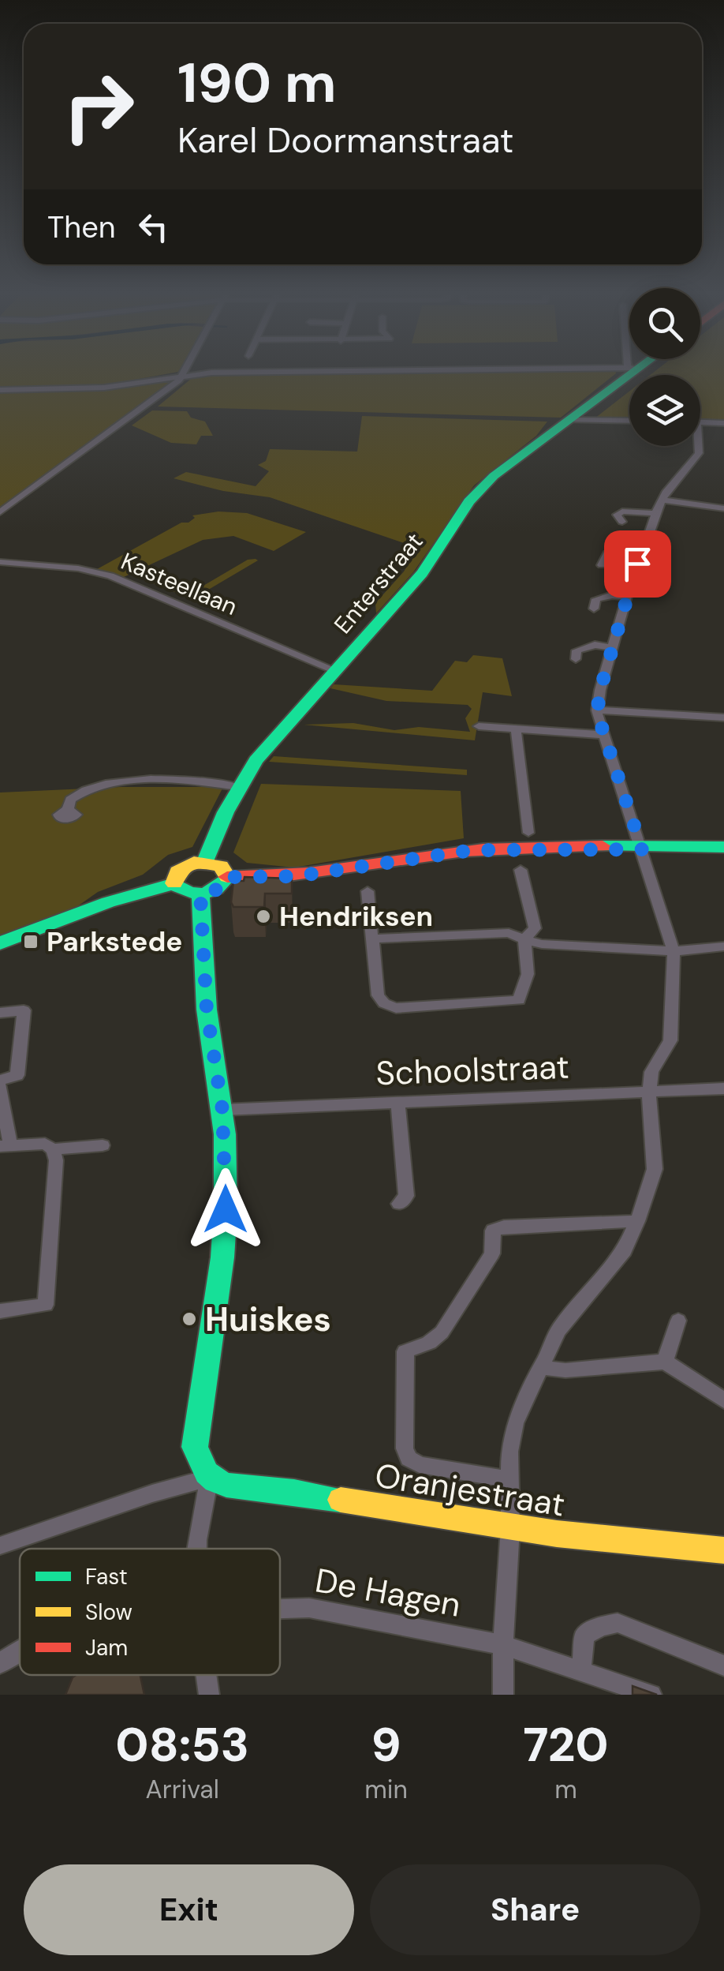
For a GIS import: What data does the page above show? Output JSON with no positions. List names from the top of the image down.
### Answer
{
  "streets": {
    "main road": ["Enterstraat", "Oranjestraat"],
    "street": ["Kasteellaan", "Schoolstraat", "De Hagen"]
  },
  "crossings": [
    ["Enterstraat", "Kasteellaan"]
  ],
  "places": {
    "other": ["Hendriksen", "Huiskes"],
    "transit": ["Parkstede"]
  },
  "legend": ["Fast", "Slow", "Jam"],
  "page": {
    "turn": ["190 m", "Karel Doormanstraat"],
    "then": "Then",
    "eta": [
      "08:53",
      "Arrival",
      "9",
      "min",
      "720",
      "m"
    ],
    "buttons": ["Exit", "Share"]
  }
}
